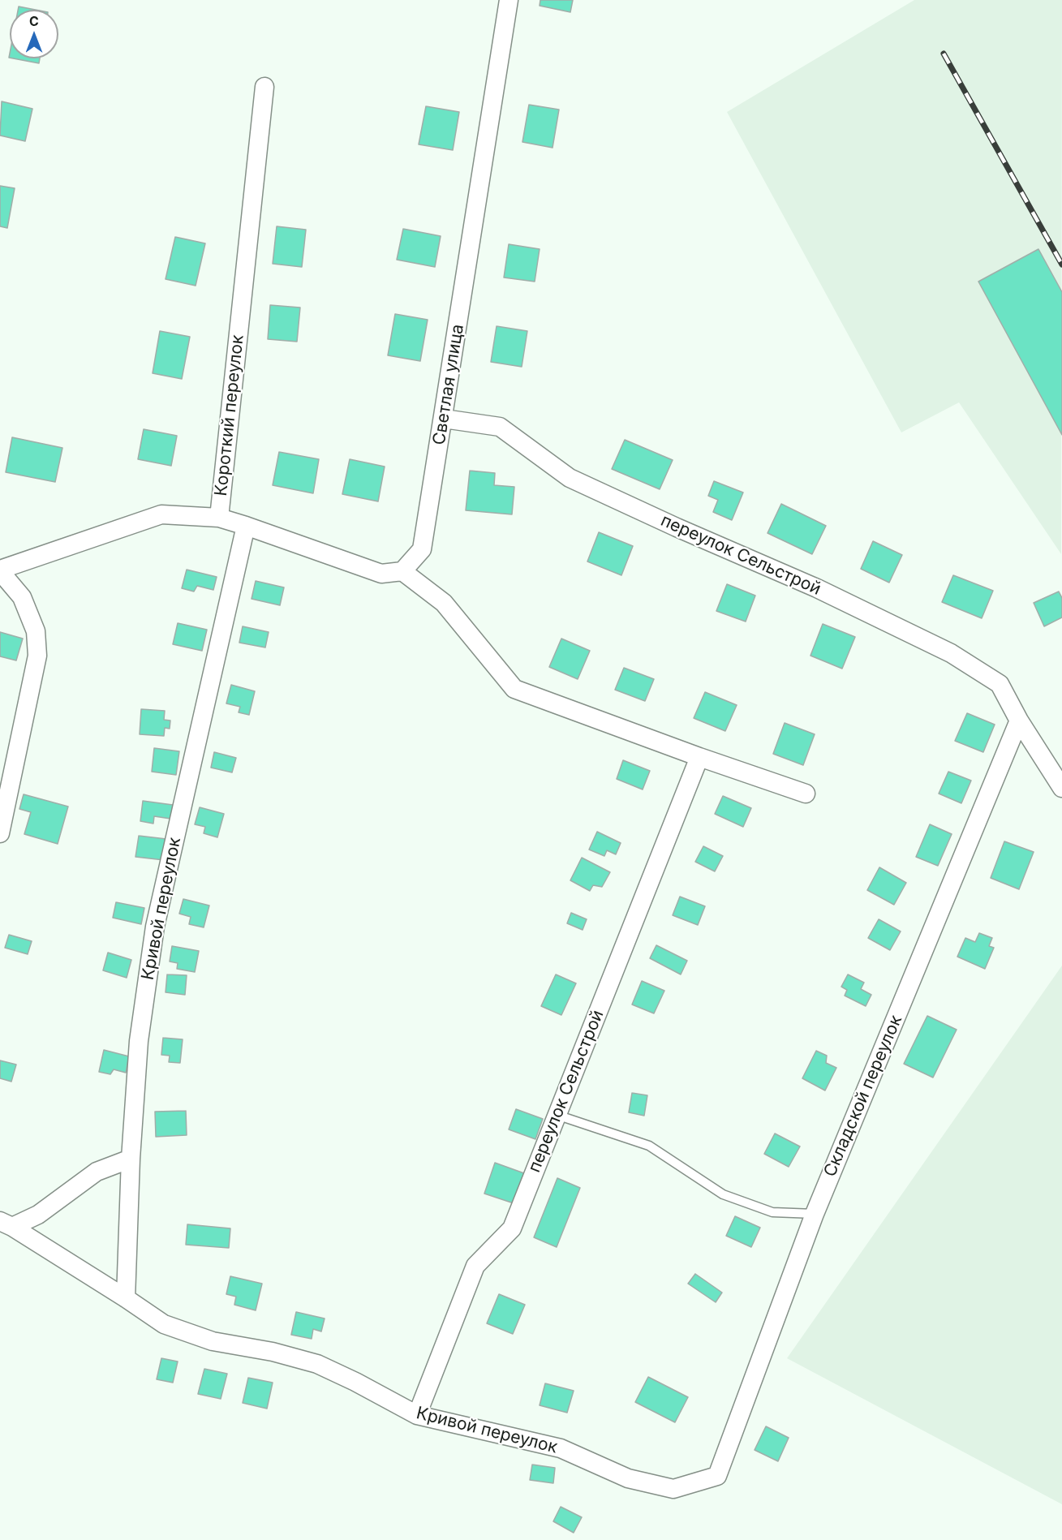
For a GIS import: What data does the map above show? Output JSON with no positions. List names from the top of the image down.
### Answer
{
  "streets": {
    "street": [
      "Светлая улица",
      "Короткий переулок",
      "переулок Сельстрой",
      "Кривой переулок",
      "Складской переулок"
    ]
  },
  "crossings": [
    ["Светлая улица", "переулок Сельстрой"],
    ["переулок Сельстрой", "Кривой переулок"],
    ["переулок Сельстрой", "Складской переулок"],
    ["Кривой переулок", "Складской переулок"]
  ],
  "north": "top"
}
